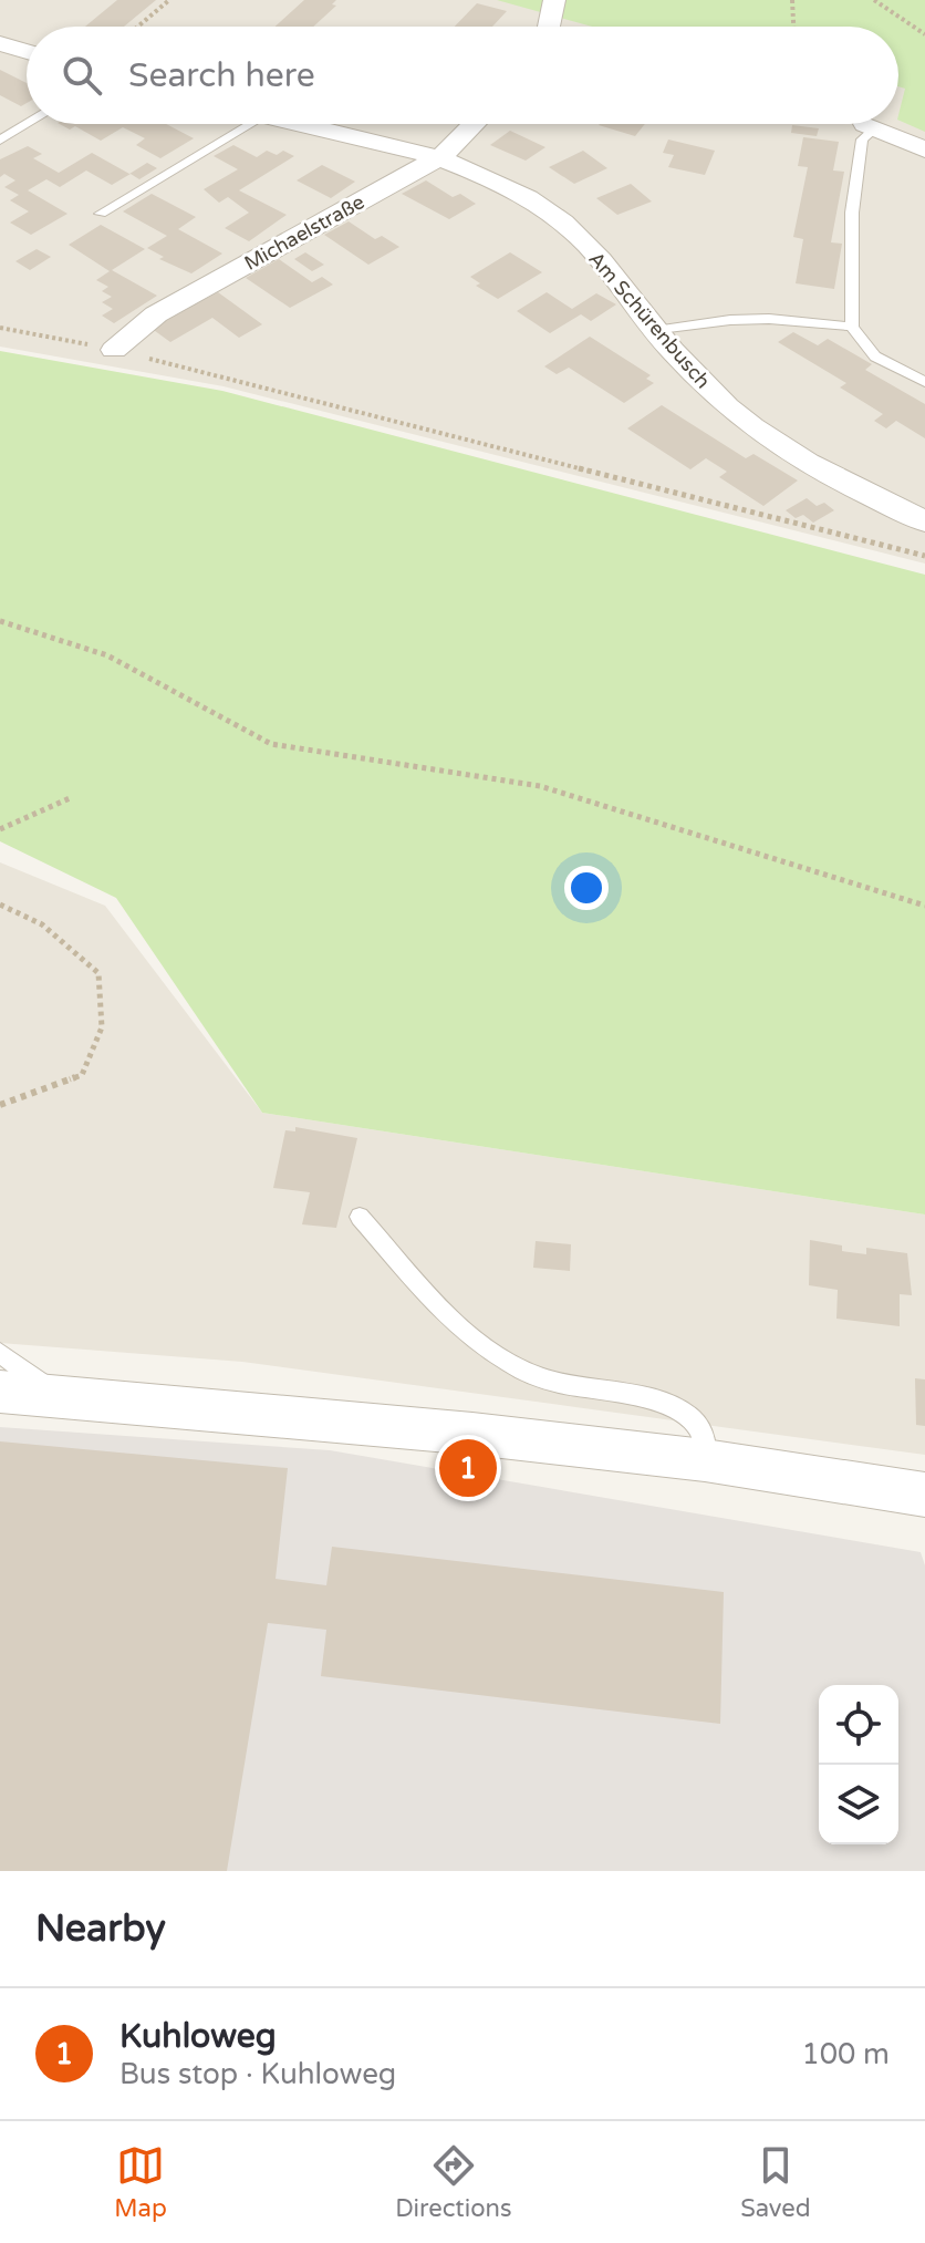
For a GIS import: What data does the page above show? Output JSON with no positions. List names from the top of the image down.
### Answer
{
  "streets": {
    "street": ["Michaelstraße", "Am Schürenbusch"]
  },
  "crossings": [
    ["Michaelstraße", "Am Schürenbusch"]
  ],
  "page": {
    "search": "Search here",
    "pins": "1",
    "heading": "Nearby",
    "list": [
      {
        "mark": "1",
        "name": "Kuhloweg",
        "note": "Bus stop · Kuhloweg",
        "value": "100 m"
      }
    ],
    "nav": ["Map", "Directions", "Saved"]
  }
}
